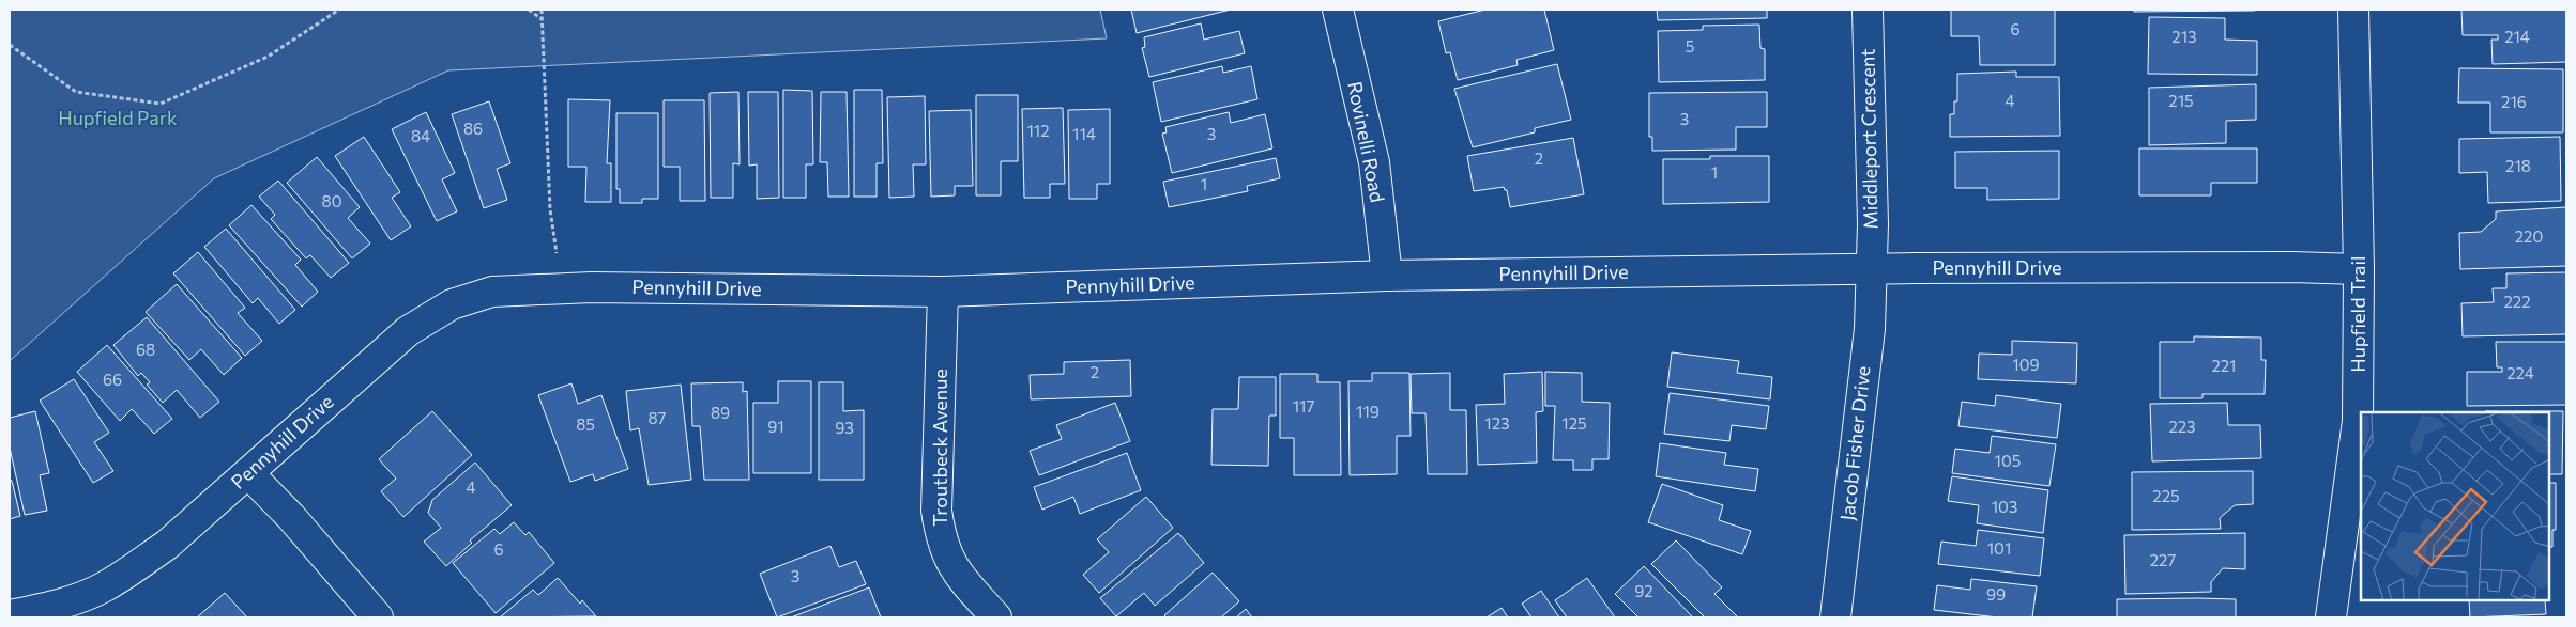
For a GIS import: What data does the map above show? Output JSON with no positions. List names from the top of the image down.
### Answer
{
  "streets": {
    "street": [
      "Middleport Crescent",
      "Rovinelli Road",
      "Pennyhill Drive",
      "Hupfield Trail",
      "Jacob Fisher Drive",
      "Troutbeck Avenue"
    ]
  },
  "crossings": [
    ["Middleport Crescent", "Pennyhill Drive"],
    ["Middleport Crescent", "Jacob Fisher Drive"],
    ["Rovinelli Road", "Pennyhill Drive"],
    ["Pennyhill Drive", "Hupfield Trail"],
    ["Pennyhill Drive", "Jacob Fisher Drive"],
    ["Pennyhill Drive", "Troutbeck Avenue"]
  ],
  "parks": ["Hupfield Park"],
  "house_numbers": [
    "6",
    "213",
    "214",
    "5",
    "4",
    "215",
    "216",
    "3",
    "86",
    "112",
    "114",
    "3",
    "84",
    "2",
    "218",
    "1",
    "1",
    "80",
    "220",
    "222",
    "68",
    "109",
    "221",
    "2",
    "224",
    "66",
    "117",
    "119",
    "89",
    "87",
    "123",
    "125",
    "85",
    "91",
    "223",
    "93",
    "105",
    "4",
    "225",
    "103",
    "101",
    "6",
    "227",
    "3",
    "92",
    "99"
  ]
}
